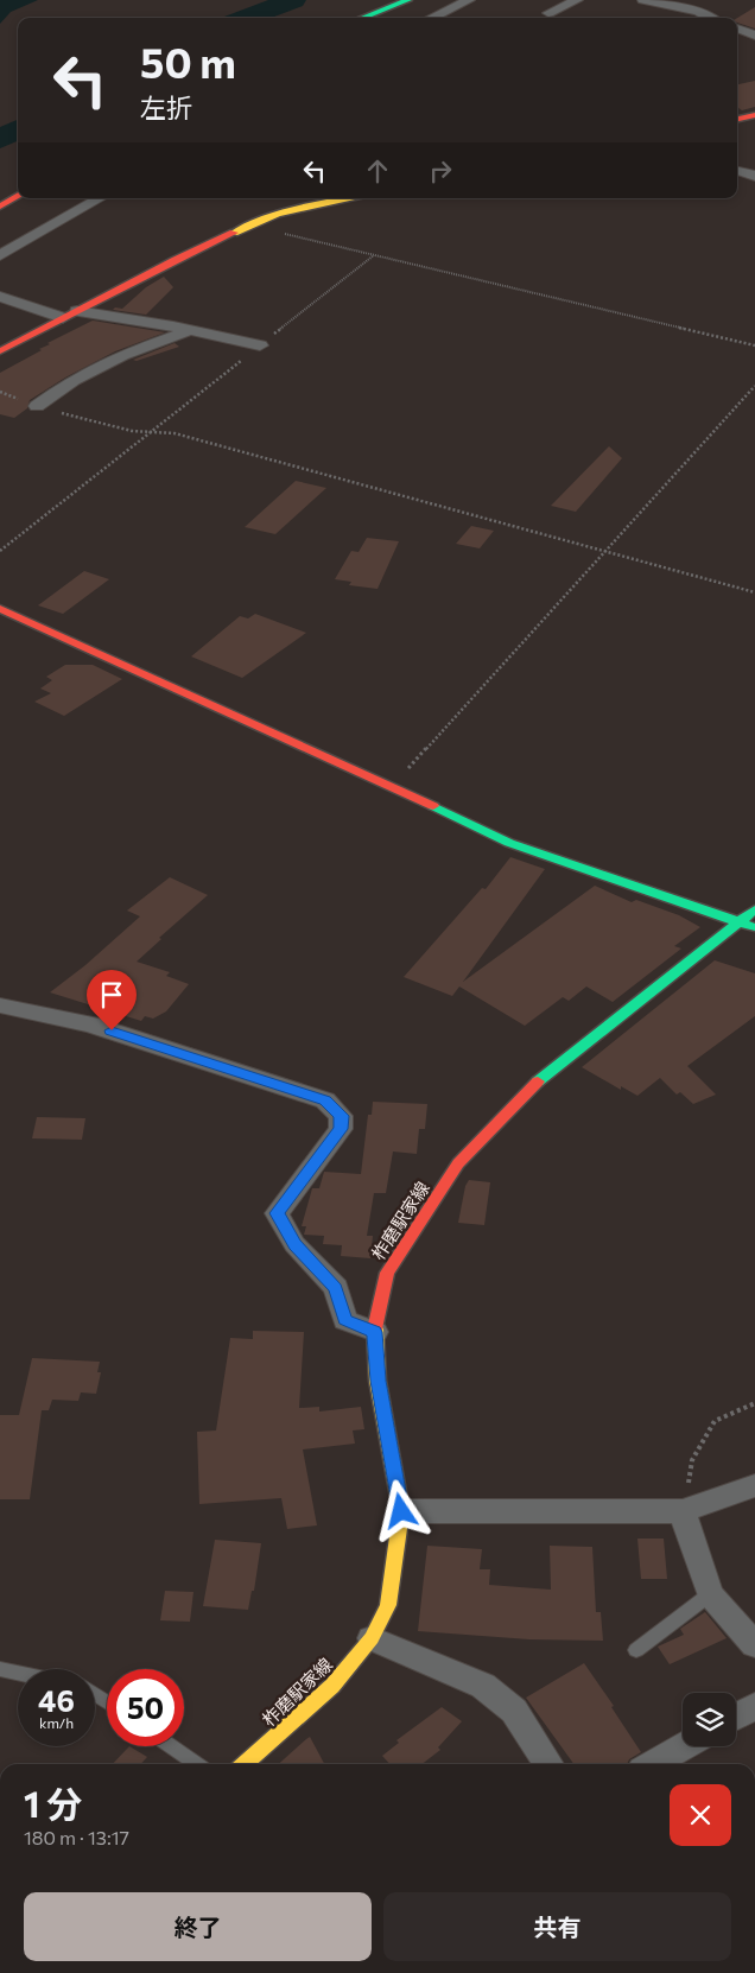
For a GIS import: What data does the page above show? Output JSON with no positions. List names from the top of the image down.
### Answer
{
  "streets": {
    "street": ["柞磨駅家線"]
  },
  "page": {
    "turn": ["50 m", "左折"],
    "speed": "46 km/h",
    "limit": "50",
    "heading": ["1 分", "180 m · 13:17"],
    "buttons": ["終了", "共有"]
  }
}
